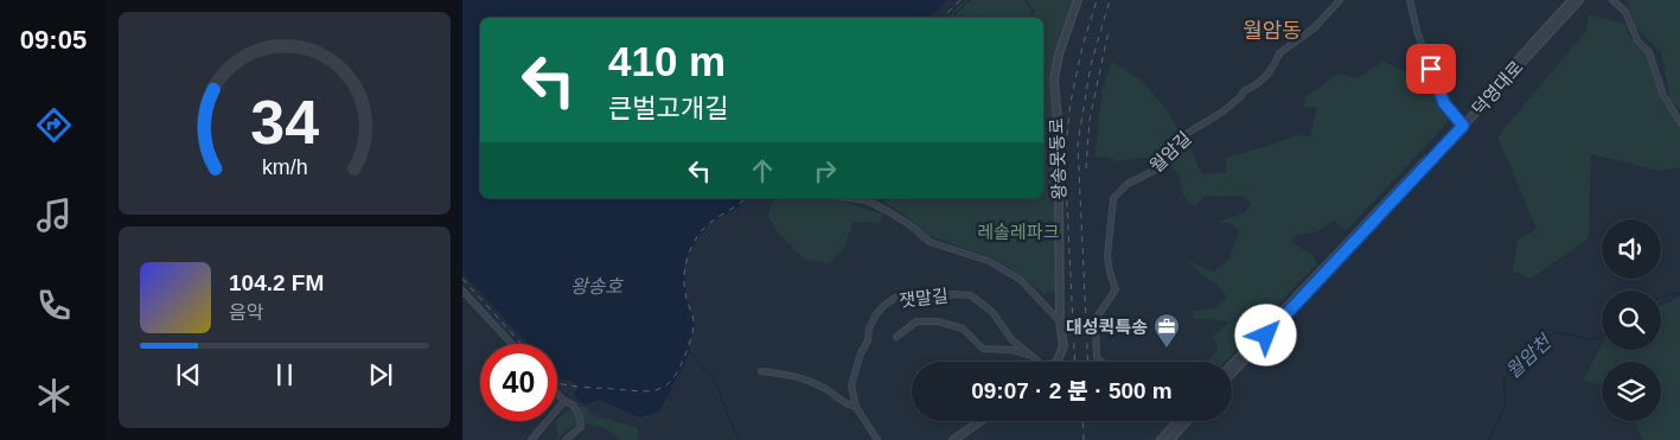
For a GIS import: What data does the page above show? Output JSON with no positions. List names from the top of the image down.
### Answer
{
  "streets": {
    "street": [
      "덕영대로",
      "월암길",
      "왕송못동로",
      "잿말길"
    ]
  },
  "districts": ["월암동"],
  "water": ["왕송호", "월암천"],
  "parks": ["레솔레파크"],
  "places": {
    "office": ["대성퀵특송"]
  },
  "page": {
    "tabs": "09:05",
    "turn": ["410 m", "큰벌고개길"],
    "song": ["104.2 FM", "음악"],
    "limit": "40",
    "trip": "09:07 · 2 분 · 500 m",
    "gauge": ["34", "km/h"]
  }
}
